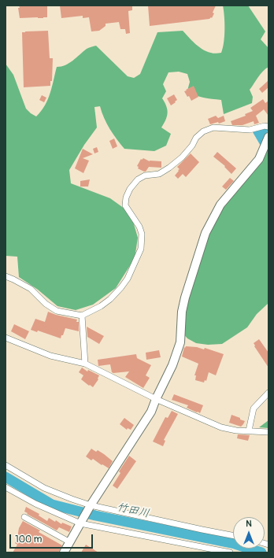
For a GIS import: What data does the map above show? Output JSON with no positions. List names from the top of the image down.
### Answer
{
  "water": ["竹田川"],
  "scale_bar": "100 m",
  "north": "top"
}
